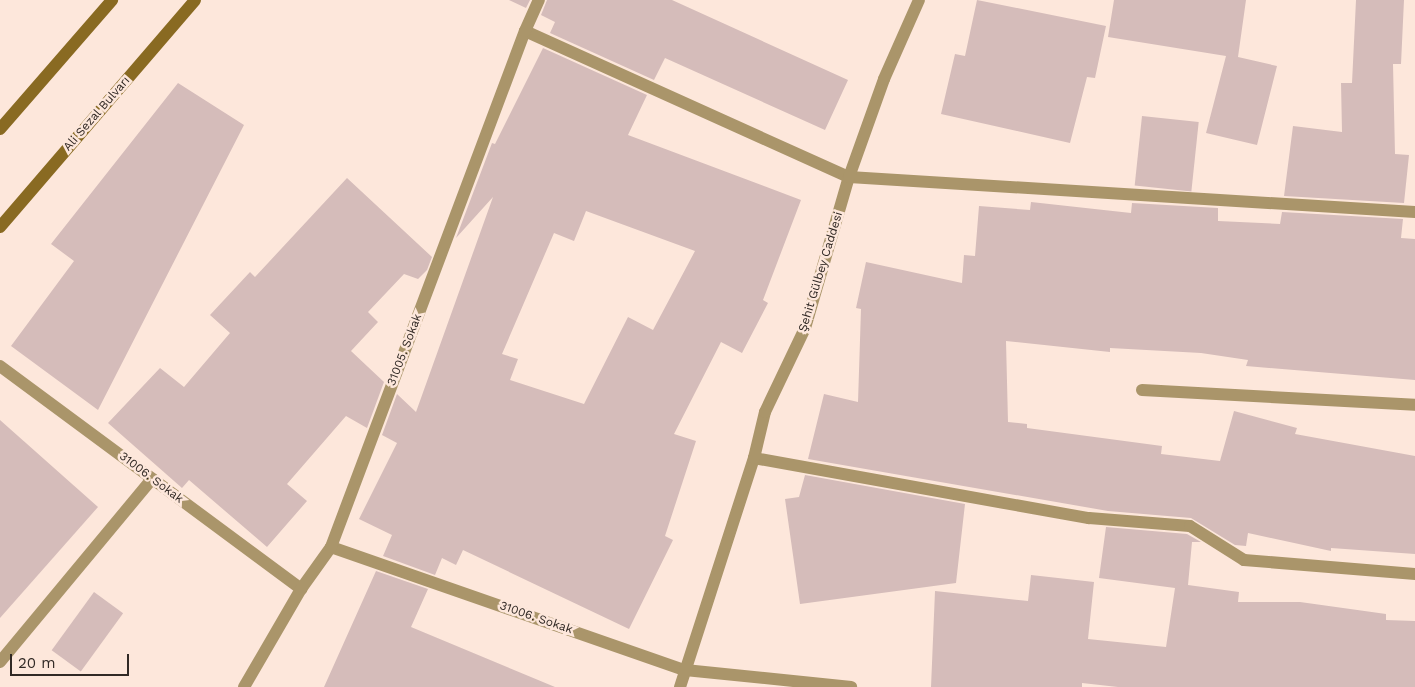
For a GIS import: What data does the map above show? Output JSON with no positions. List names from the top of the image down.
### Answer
{
  "streets": {
    "main road": ["Ali Sezal Bulvarı"],
    "street": ["Şehit Gülbey Caddesi", "31005. Sokak", "31006. Sokak"]
  },
  "crossings": [
    ["Şehit Gülbey Caddesi", "31006. Sokak"],
    ["31005. Sokak", "31006. Sokak"]
  ],
  "scale_bar": "20 m"
}
